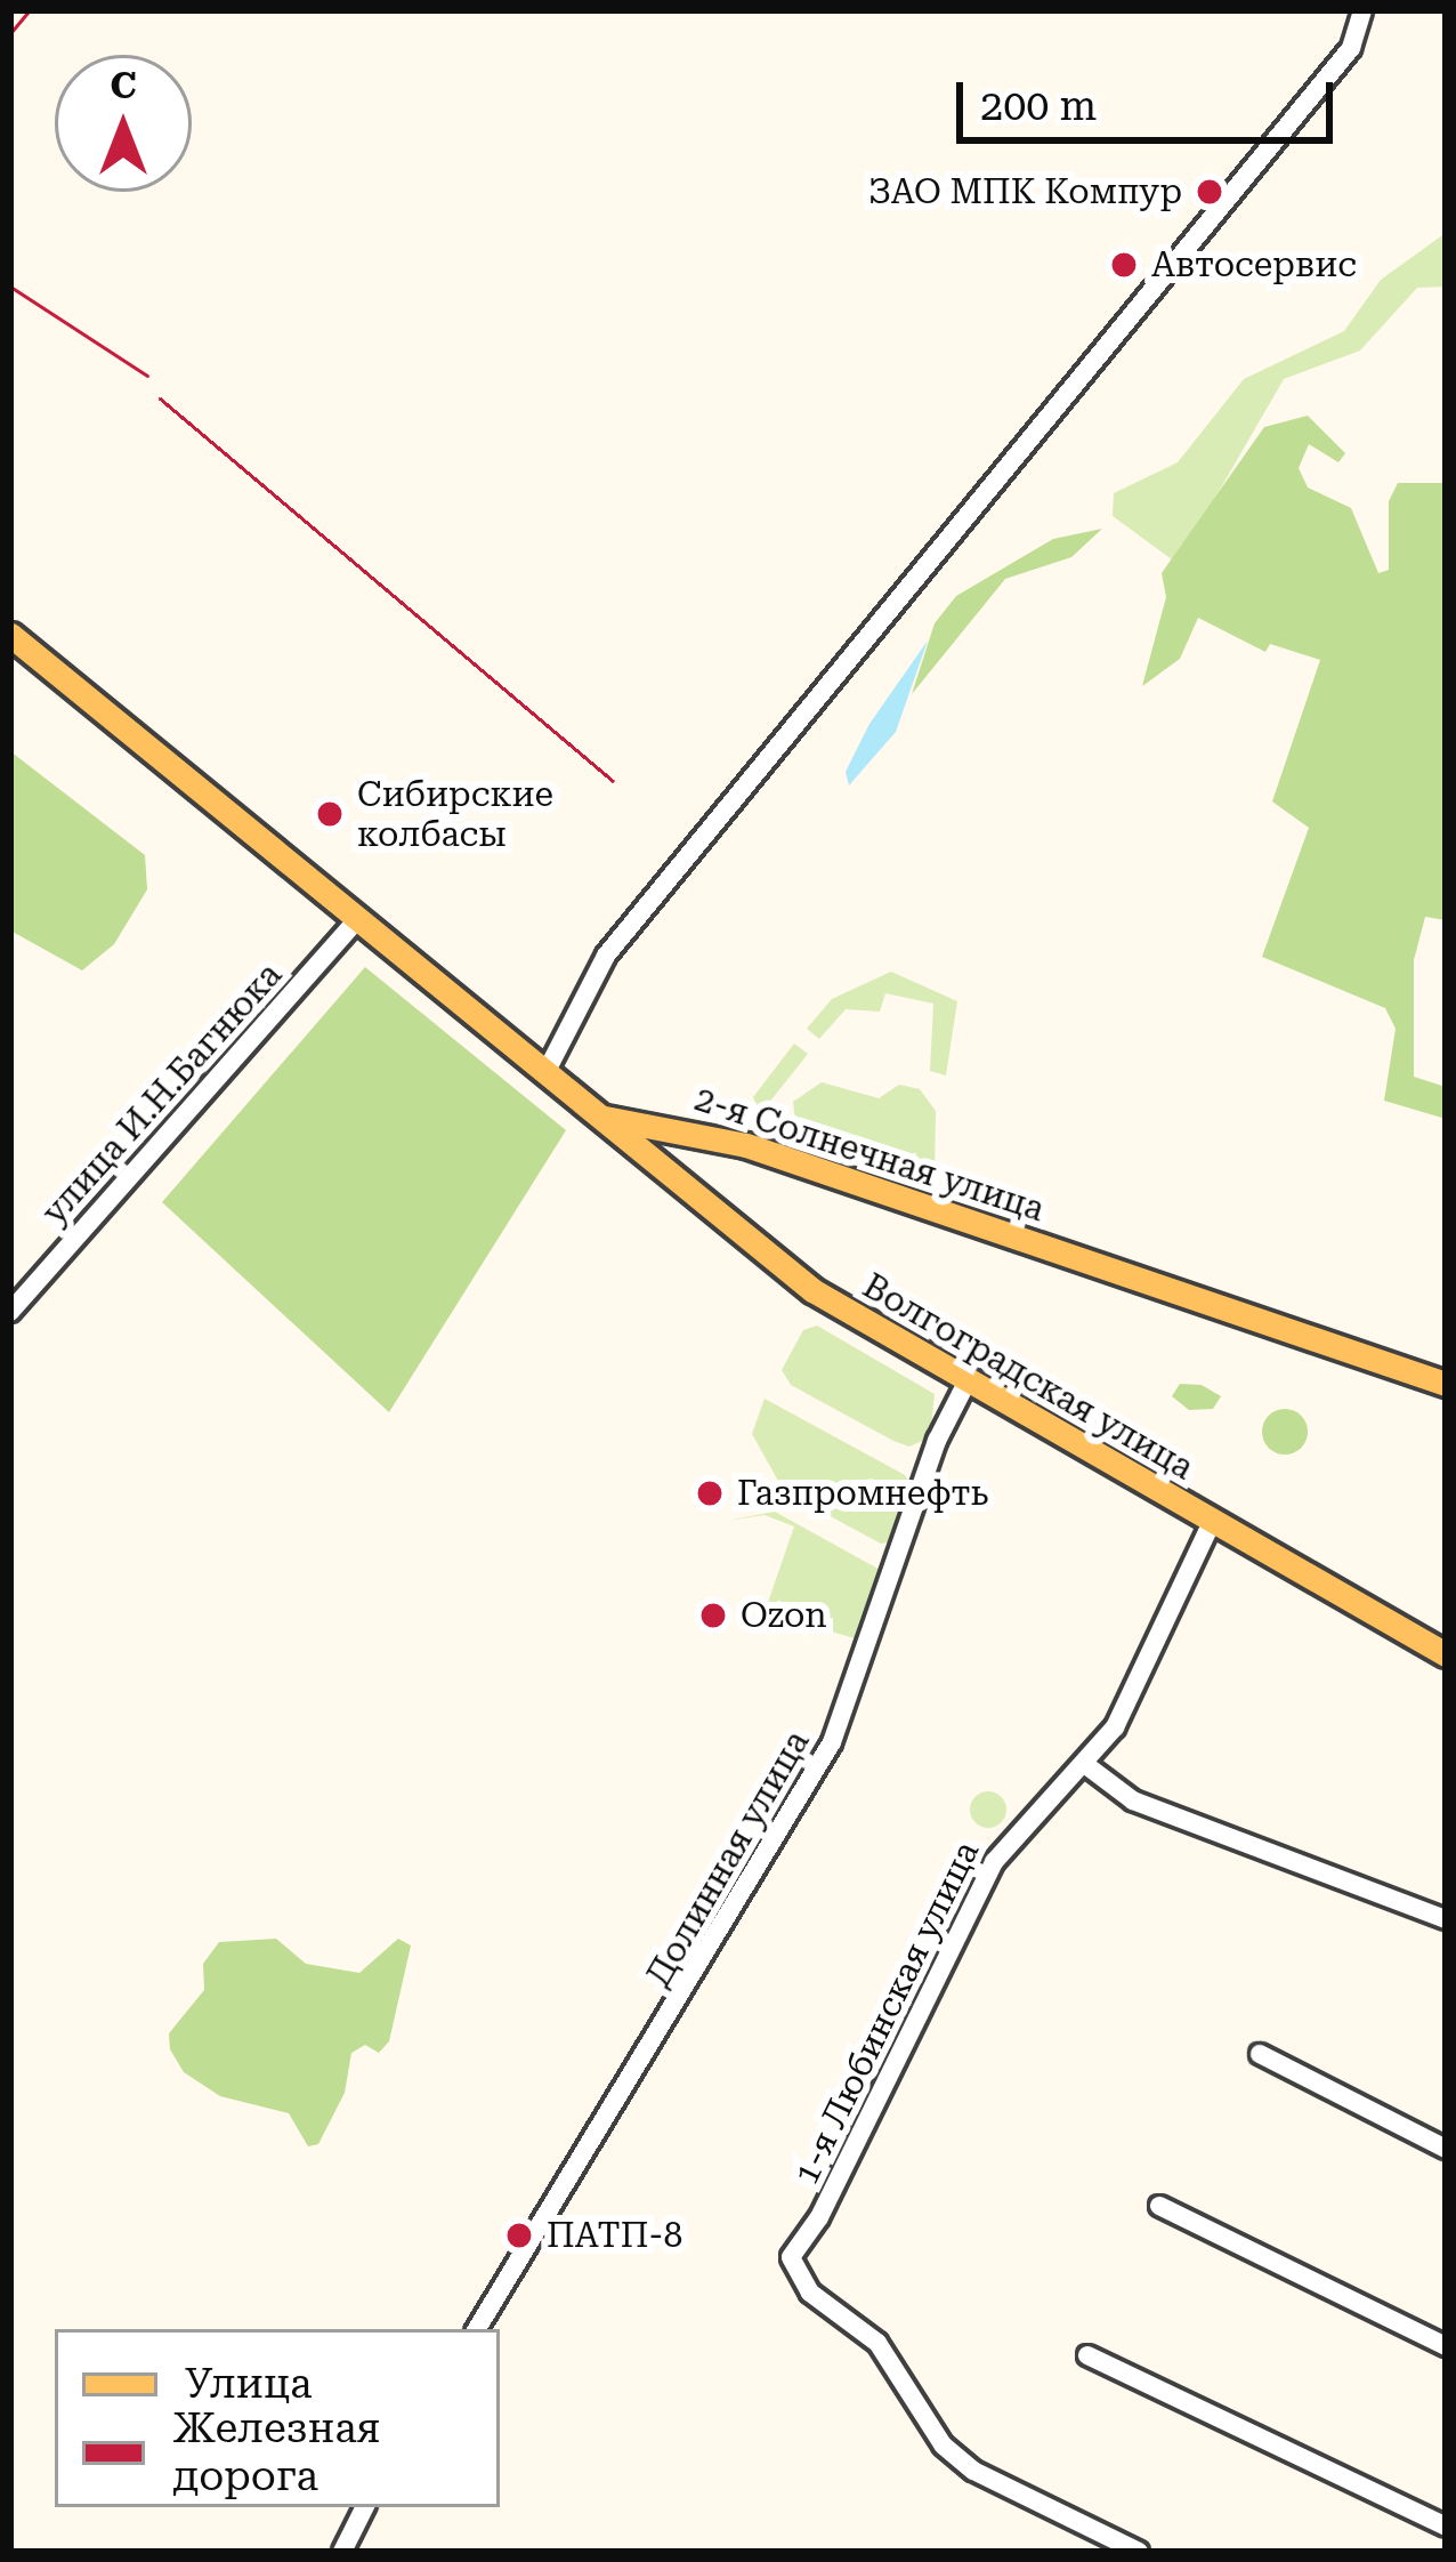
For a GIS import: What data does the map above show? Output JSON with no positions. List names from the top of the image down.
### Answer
{
  "streets": {
    "main road": ["2-я Солнечная улица", "Волгоградская улица"],
    "street": ["улица И.Н.Багнюка", "Долинная улица", "1-я Любинская улица"]
  },
  "crossings": [
    ["2-я Солнечная улица", "Волгоградская улица"],
    ["Волгоградская улица", "Долинная улица"],
    ["Волгоградская улица", "1-я Любинская улица"]
  ],
  "places": [
    "ЗАО МПК Компур",
    "Автосервис",
    "Сибирские колбасы",
    "Газпромнефть",
    "Ozon",
    "ПАТП-8"
  ],
  "legend": ["Улица", "Железная дорога"],
  "scale_bar": "200 m",
  "north": "top"
}
